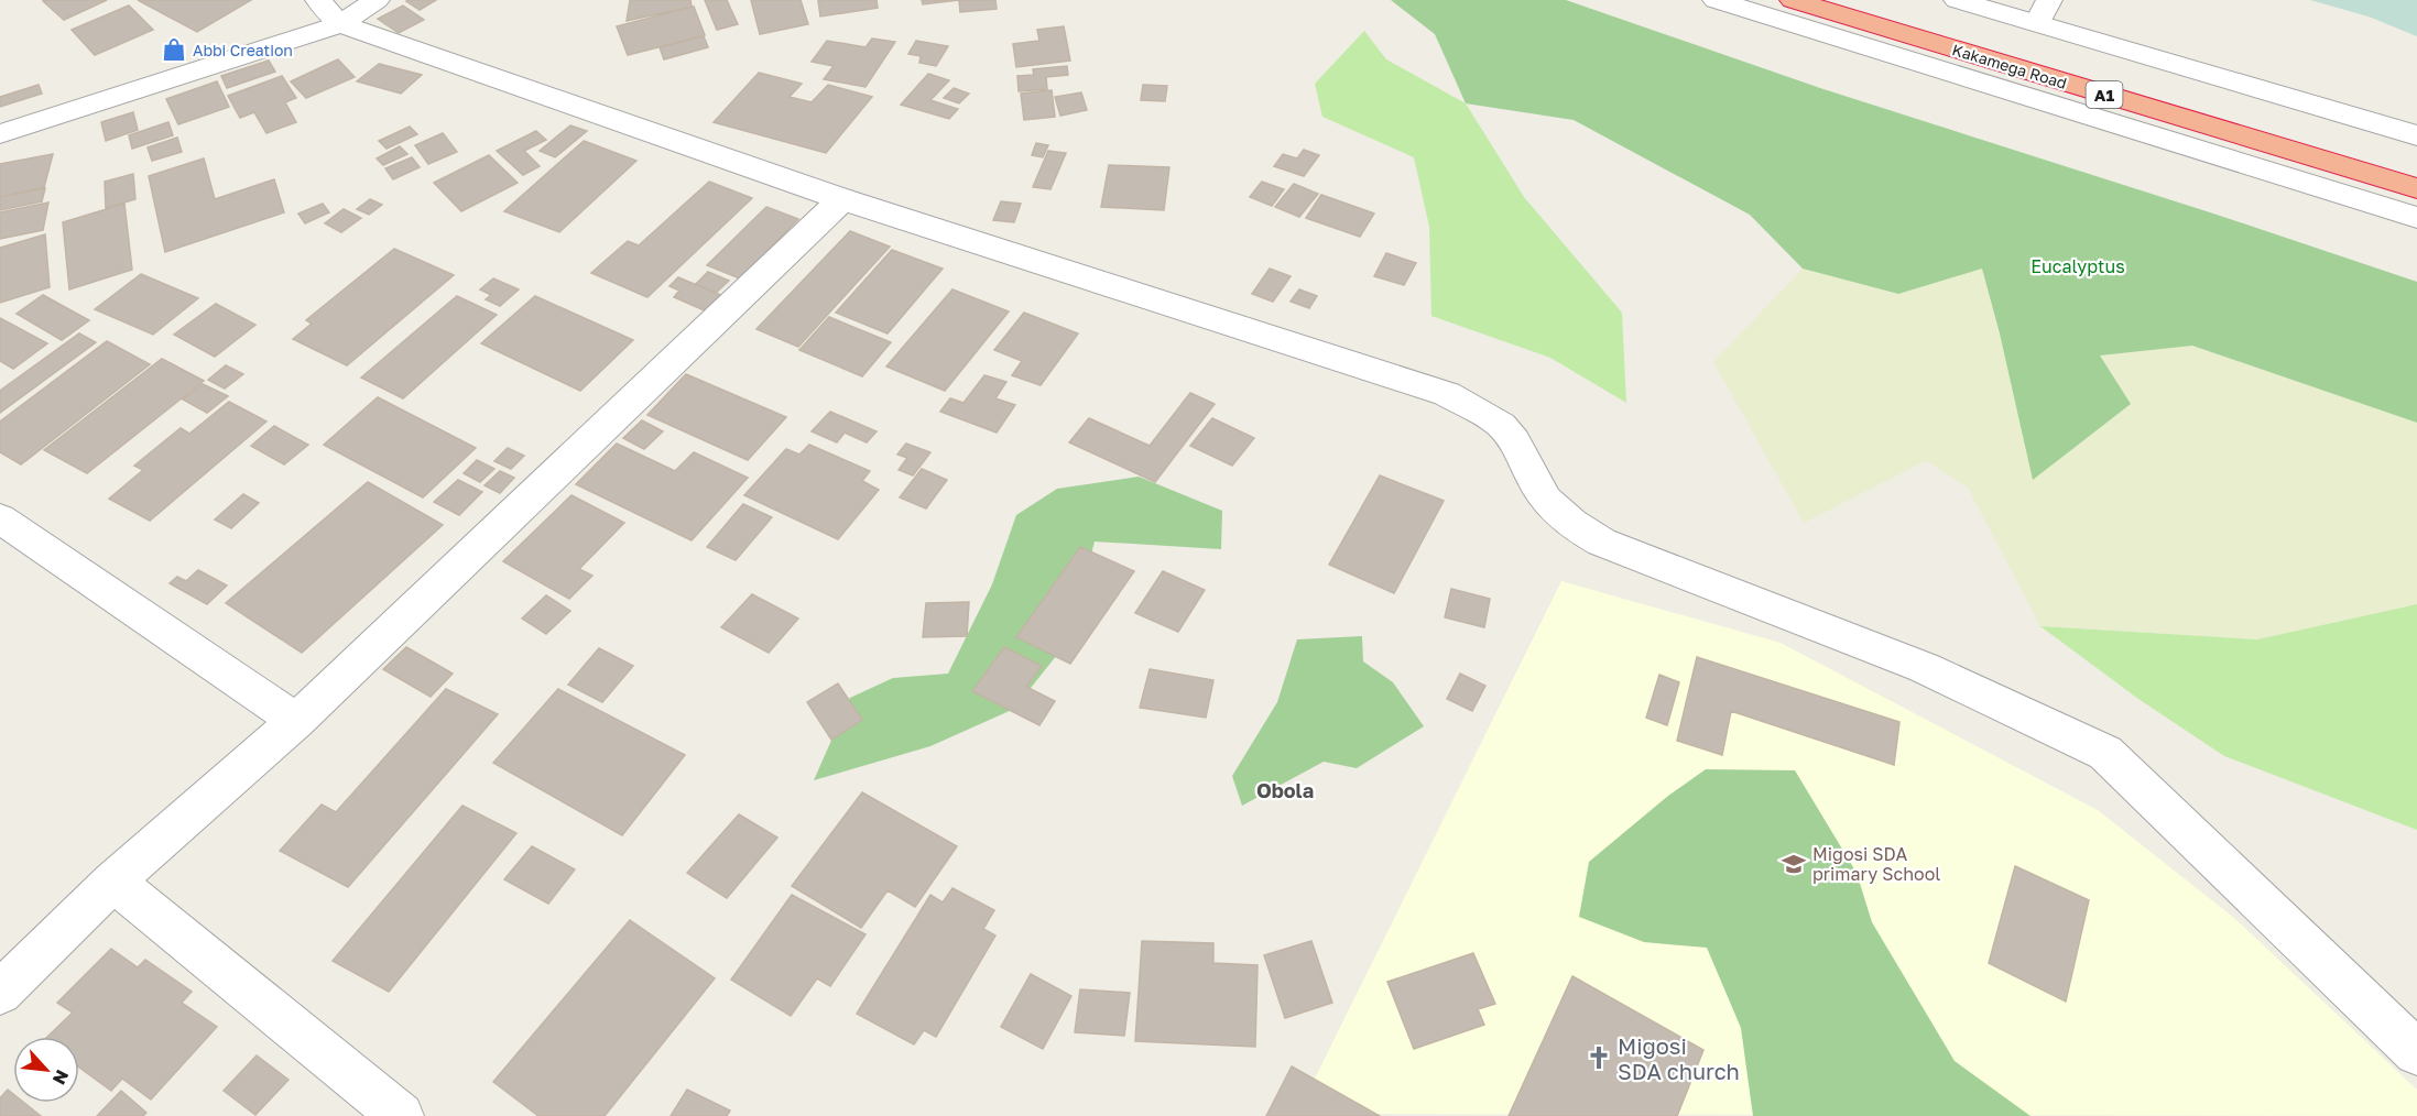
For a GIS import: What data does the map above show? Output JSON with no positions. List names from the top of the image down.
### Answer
{
  "streets": {
    "highway": ["Kakamega Road", "A1"]
  },
  "districts": ["Obola"],
  "parks": ["Eucalyptus"],
  "places": {
    "shop": ["Abbi Creation"],
    "school or university": ["Migosi SDA primary School"],
    "church": ["Migosi SDA church"]
  },
  "north": "bottom right"
}
